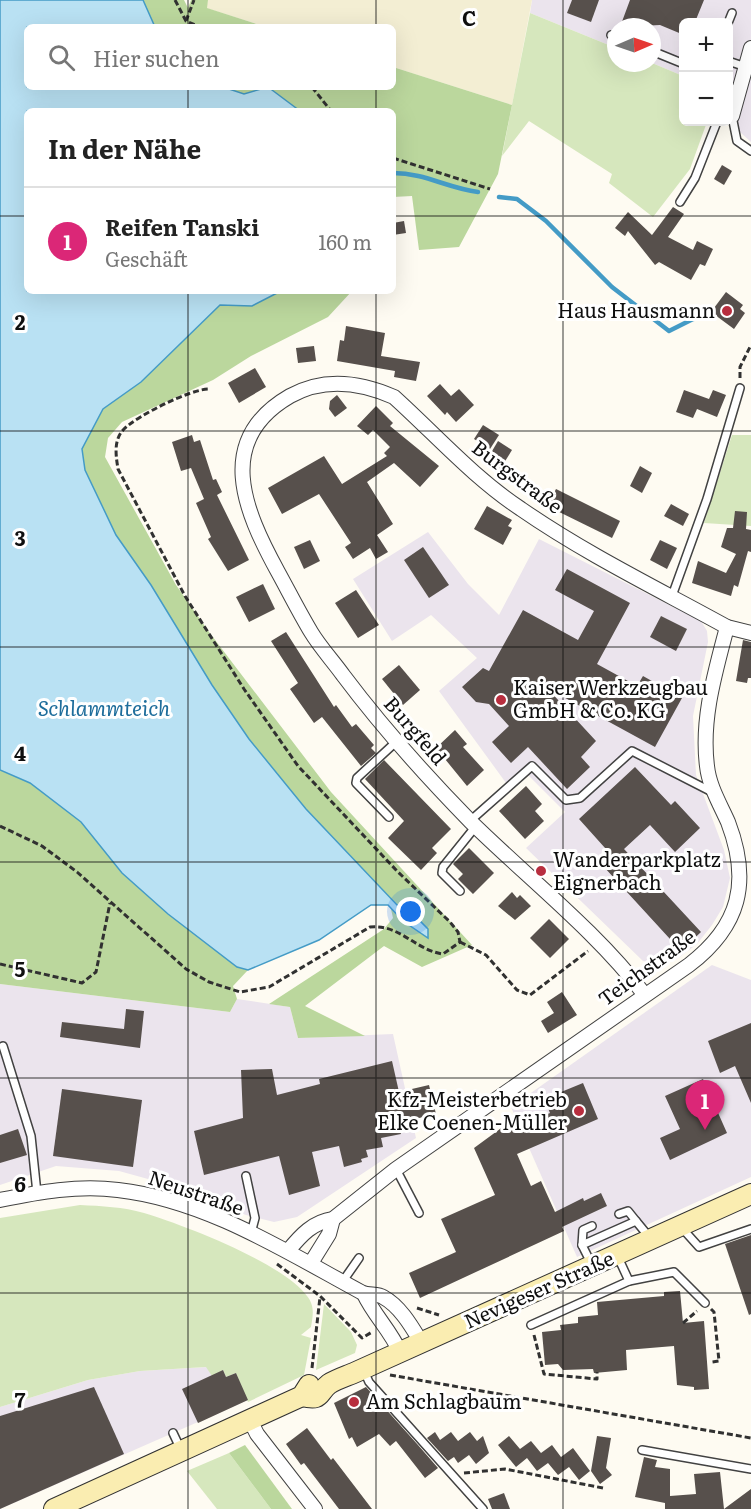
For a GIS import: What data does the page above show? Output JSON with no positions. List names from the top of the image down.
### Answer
{
  "streets": {
    "main road": ["Nevigeser Straße"],
    "street": [
      "Burgstraße",
      "Burgfeld",
      "Teichstraße",
      "Neustraße"
    ]
  },
  "crossings": [
    ["Burgstraße", "Burgfeld"],
    ["Burgstraße", "Teichstraße"],
    ["Burgfeld", "Teichstraße"],
    ["Teichstraße", "Neustraße"],
    ["Neustraße", "Nevigeser Straße"]
  ],
  "water": ["Schlammteich"],
  "places": [
    "Haus Hausmann",
    "Kaiser Werkzeugbau GmbH & Co. KG",
    "Wanderparkplatz Eignerbach",
    "Kfz-Meisterbetrieb Elke Coenen-Müller",
    "Am Schlagbaum"
  ],
  "north": "right",
  "page": {
    "map_buttons": ["+", "−"],
    "search": "Hier suchen",
    "heading": "In der Nähe",
    "list": [
      {
        "mark": "1",
        "name": "Reifen Tanski",
        "note": "Geschäft",
        "value": "160 m"
      }
    ],
    "pins": "1"
  },
  "grid": {
    "columns": ["C"],
    "rows": [
      "2",
      "3",
      "4",
      "5",
      "6",
      "7"
    ]
  }
}
